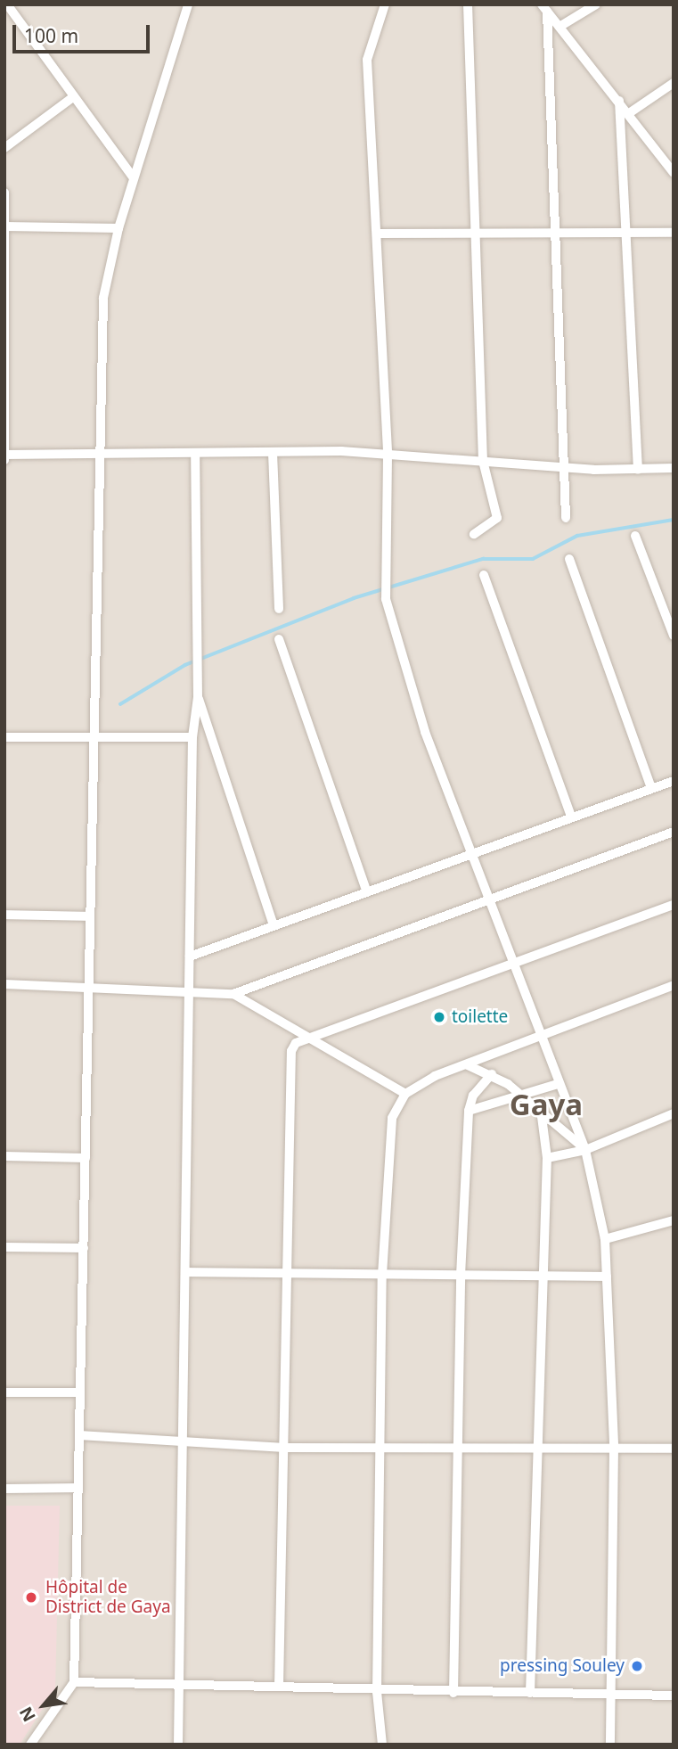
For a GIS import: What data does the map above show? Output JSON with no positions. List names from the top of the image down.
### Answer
{
  "districts": ["Gaya"],
  "places": ["toilette", "Hôpital de District de Gaya", "pressing Souley"],
  "scale_bar": "100 m",
  "north": "bottom left"
}
